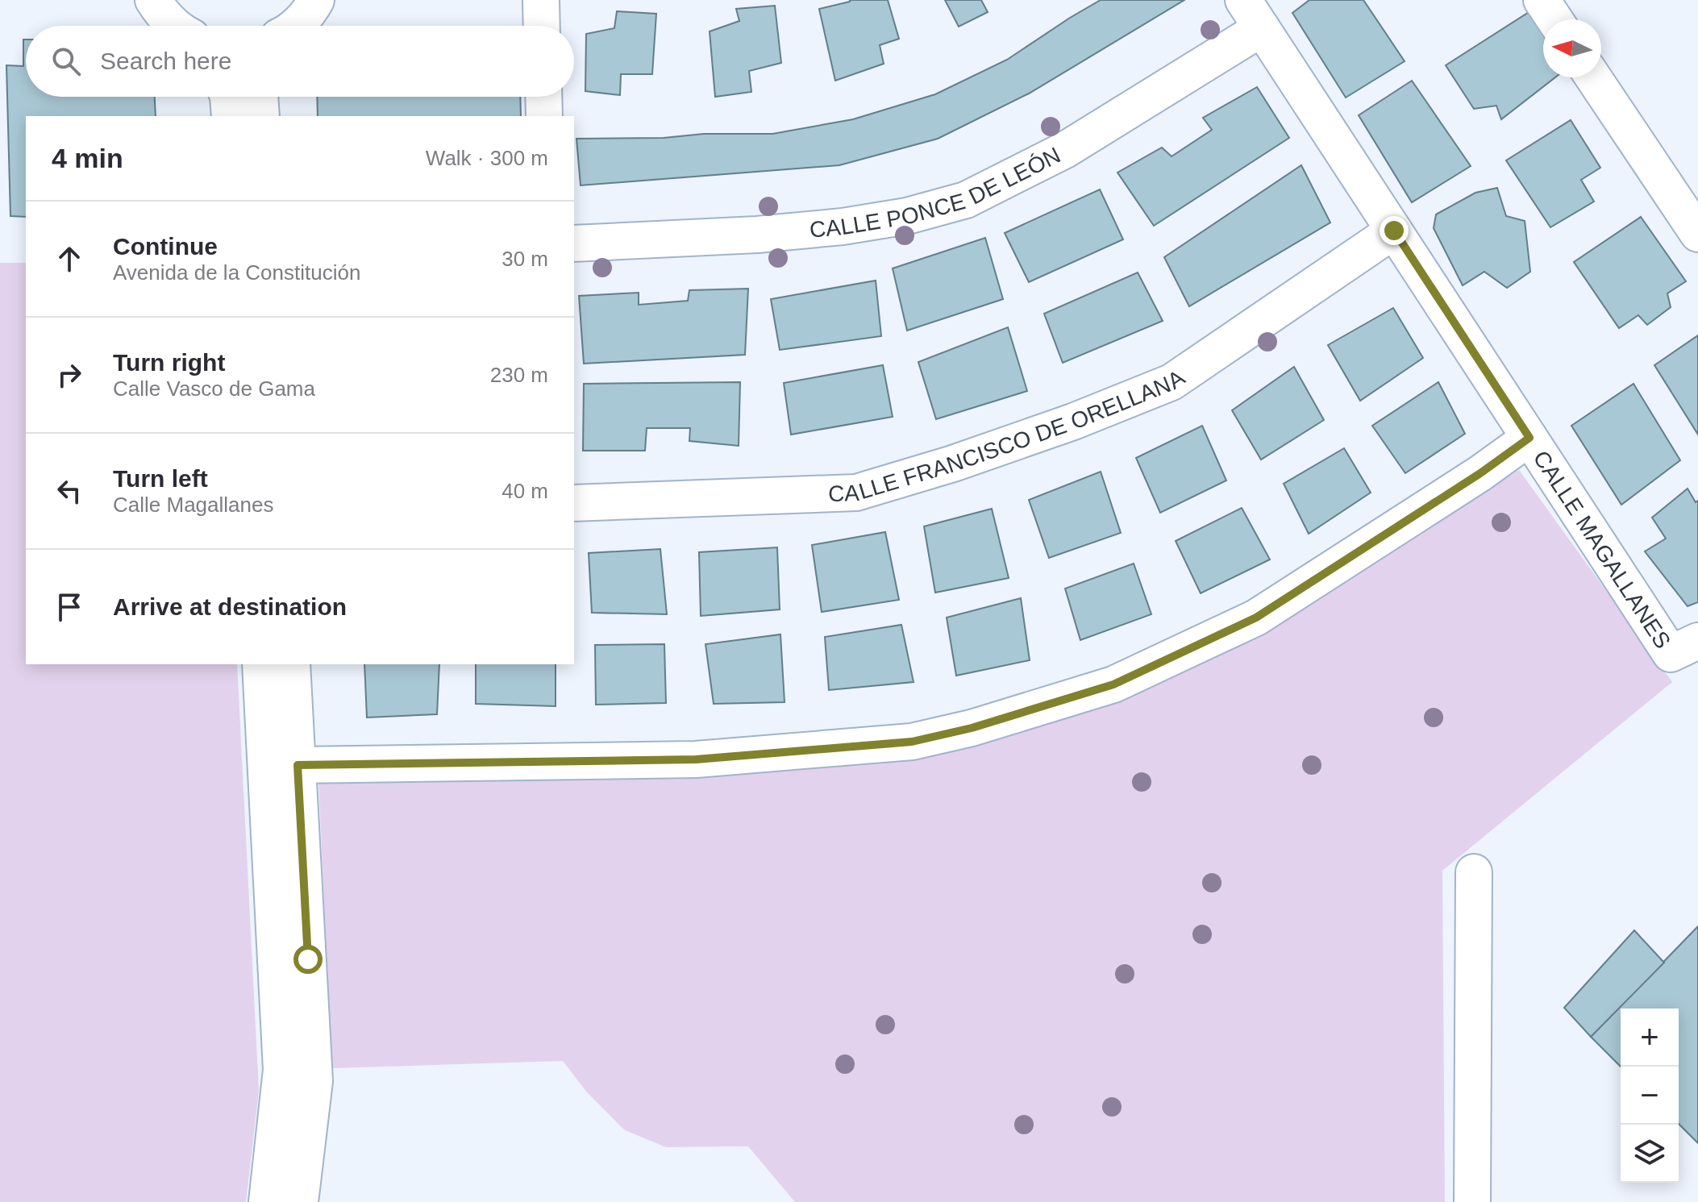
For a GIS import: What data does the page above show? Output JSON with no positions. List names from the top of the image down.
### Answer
{
  "streets": {
    "street": ["CALLE PONCE DE LEÓN", "CALLE FRANCISCO DE ORELLANA", "CALLE MAGALLANES"]
  },
  "crossings": [
    ["CALLE PONCE DE LEÓN", "CALLE MAGALLANES"],
    ["CALLE FRANCISCO DE ORELLANA", "CALLE MAGALLANES"]
  ],
  "north": "left",
  "page": {
    "search": "Search here",
    "heading": ["4 min", "Walk · 300 m"],
    "list": [
      ["Continue", "Avenida de la Constitución", "30 m"],
      ["Turn right", "Calle Vasco de Gama", "230 m"],
      ["Turn left", "Calle Magallanes", "40 m"],
      "Arrive at destination"
    ],
    "map_buttons": ["+", "−"]
  }
}
